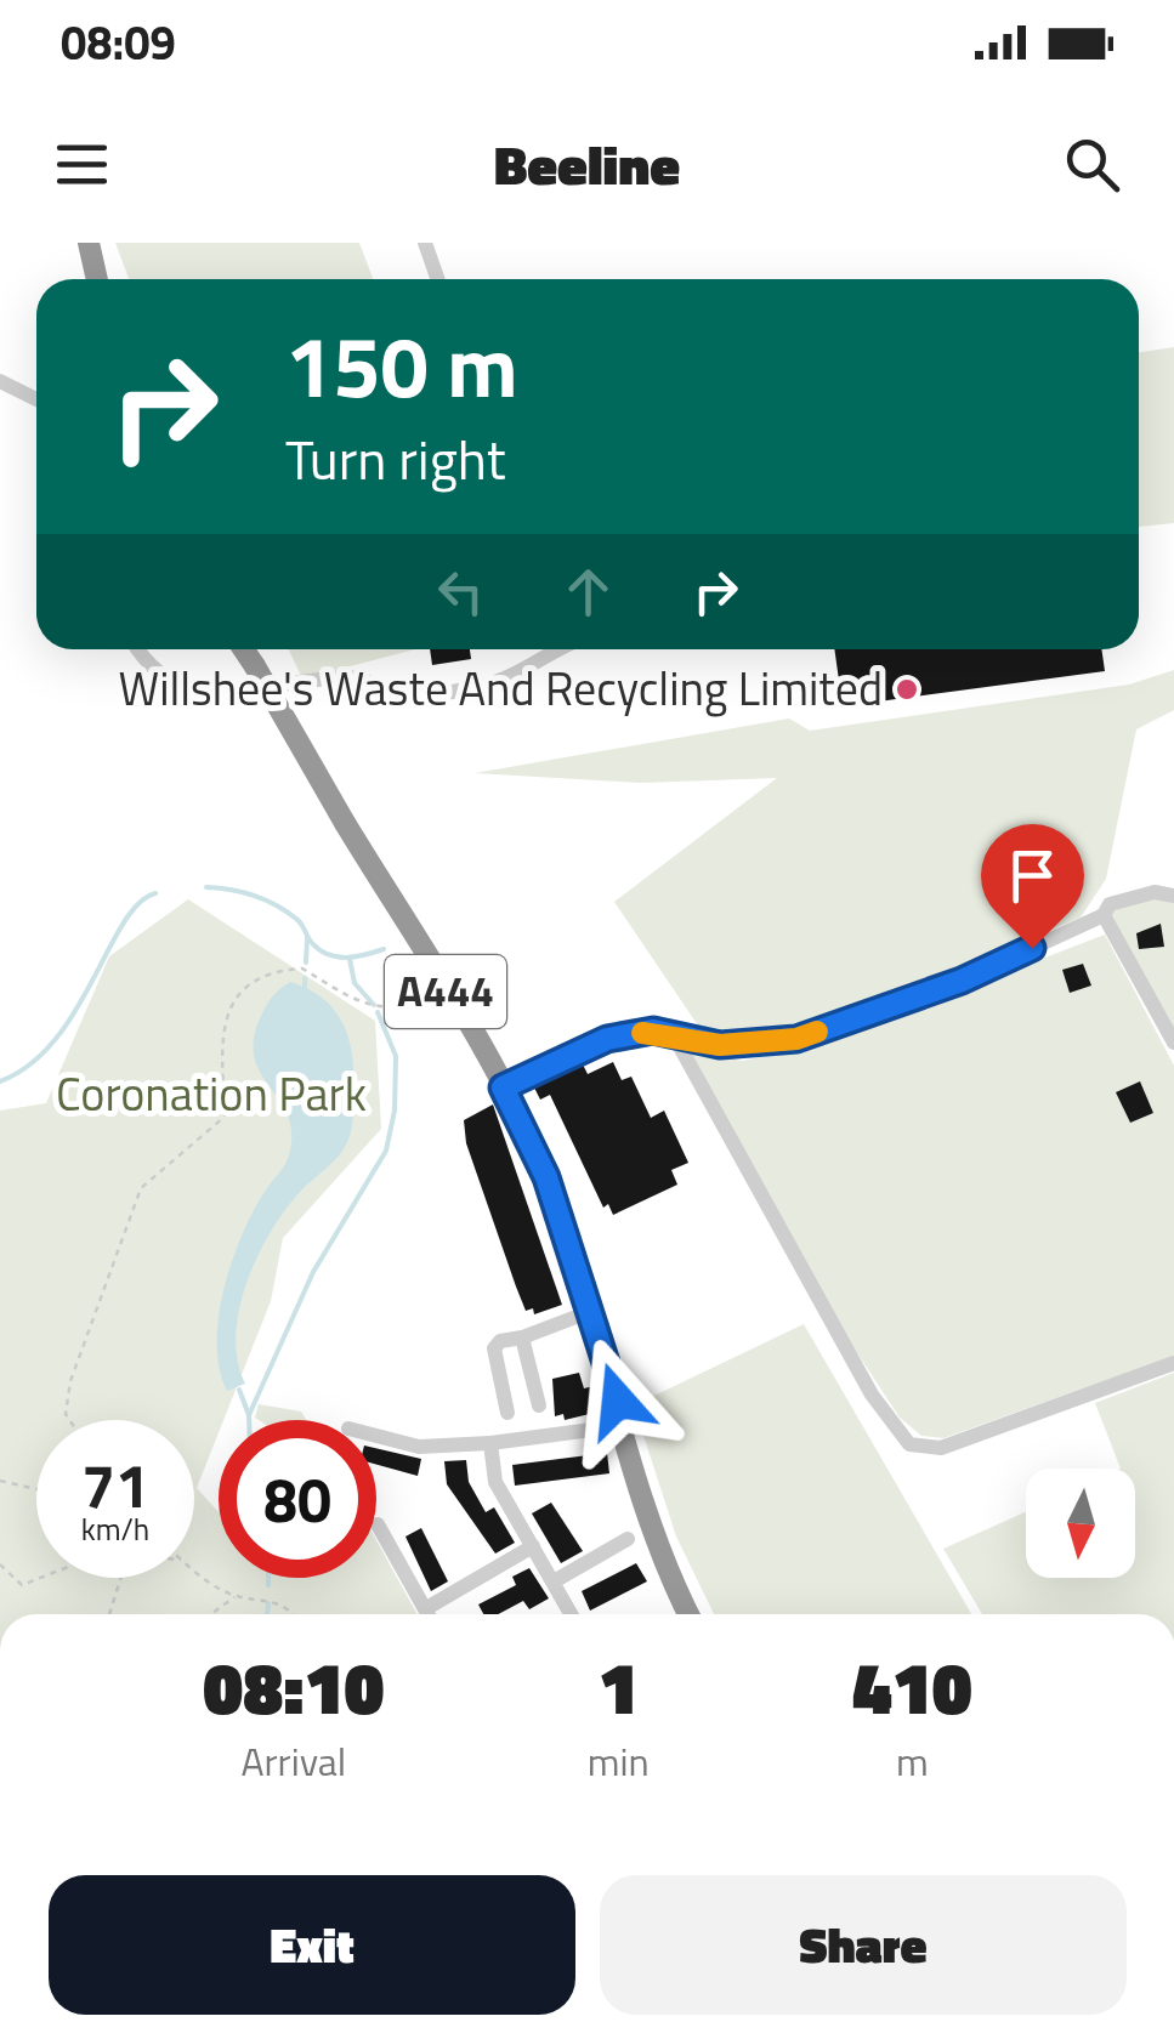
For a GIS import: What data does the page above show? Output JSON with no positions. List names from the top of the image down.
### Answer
{
  "streets": {
    "highway": ["A444"]
  },
  "parks": ["Coronation Park"],
  "places": ["Willshee's Waste And Recycling Limited"],
  "north": "bottom",
  "page": {
    "status": "08:09",
    "header": "Beeline",
    "turn": ["150 m", "Turn right"],
    "speed": "71 km/h",
    "limit": "80",
    "eta": [
      "08:10",
      "Arrival",
      "1",
      "min",
      "410",
      "m"
    ],
    "buttons": ["Exit", "Share"]
  }
}
